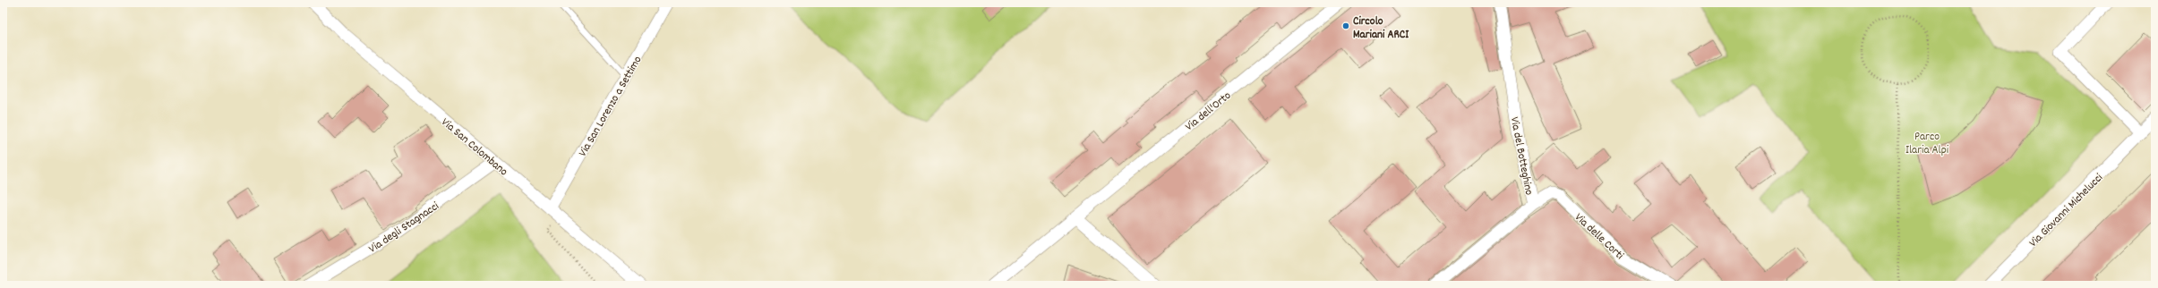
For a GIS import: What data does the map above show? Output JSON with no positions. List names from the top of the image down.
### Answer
{
  "streets": {
    "street": [
      "Via San Lorenzo a Settimo",
      "Via dell'Orto",
      "Via San Colombano",
      "Via del Botteghino",
      "Via Giovanni Michelucci",
      "Via degli Stagnacci",
      "Via delle Corti"
    ]
  },
  "crossings": [
    ["Via San Lorenzo a Settimo", "Via San Colombano"],
    ["Via San Colombano", "Via degli Stagnacci"],
    ["Via del Botteghino", "Via delle Corti"]
  ],
  "parks": ["Parco Ilaria Alpi"],
  "places": ["Circolo Mariani ARCI"]
}
